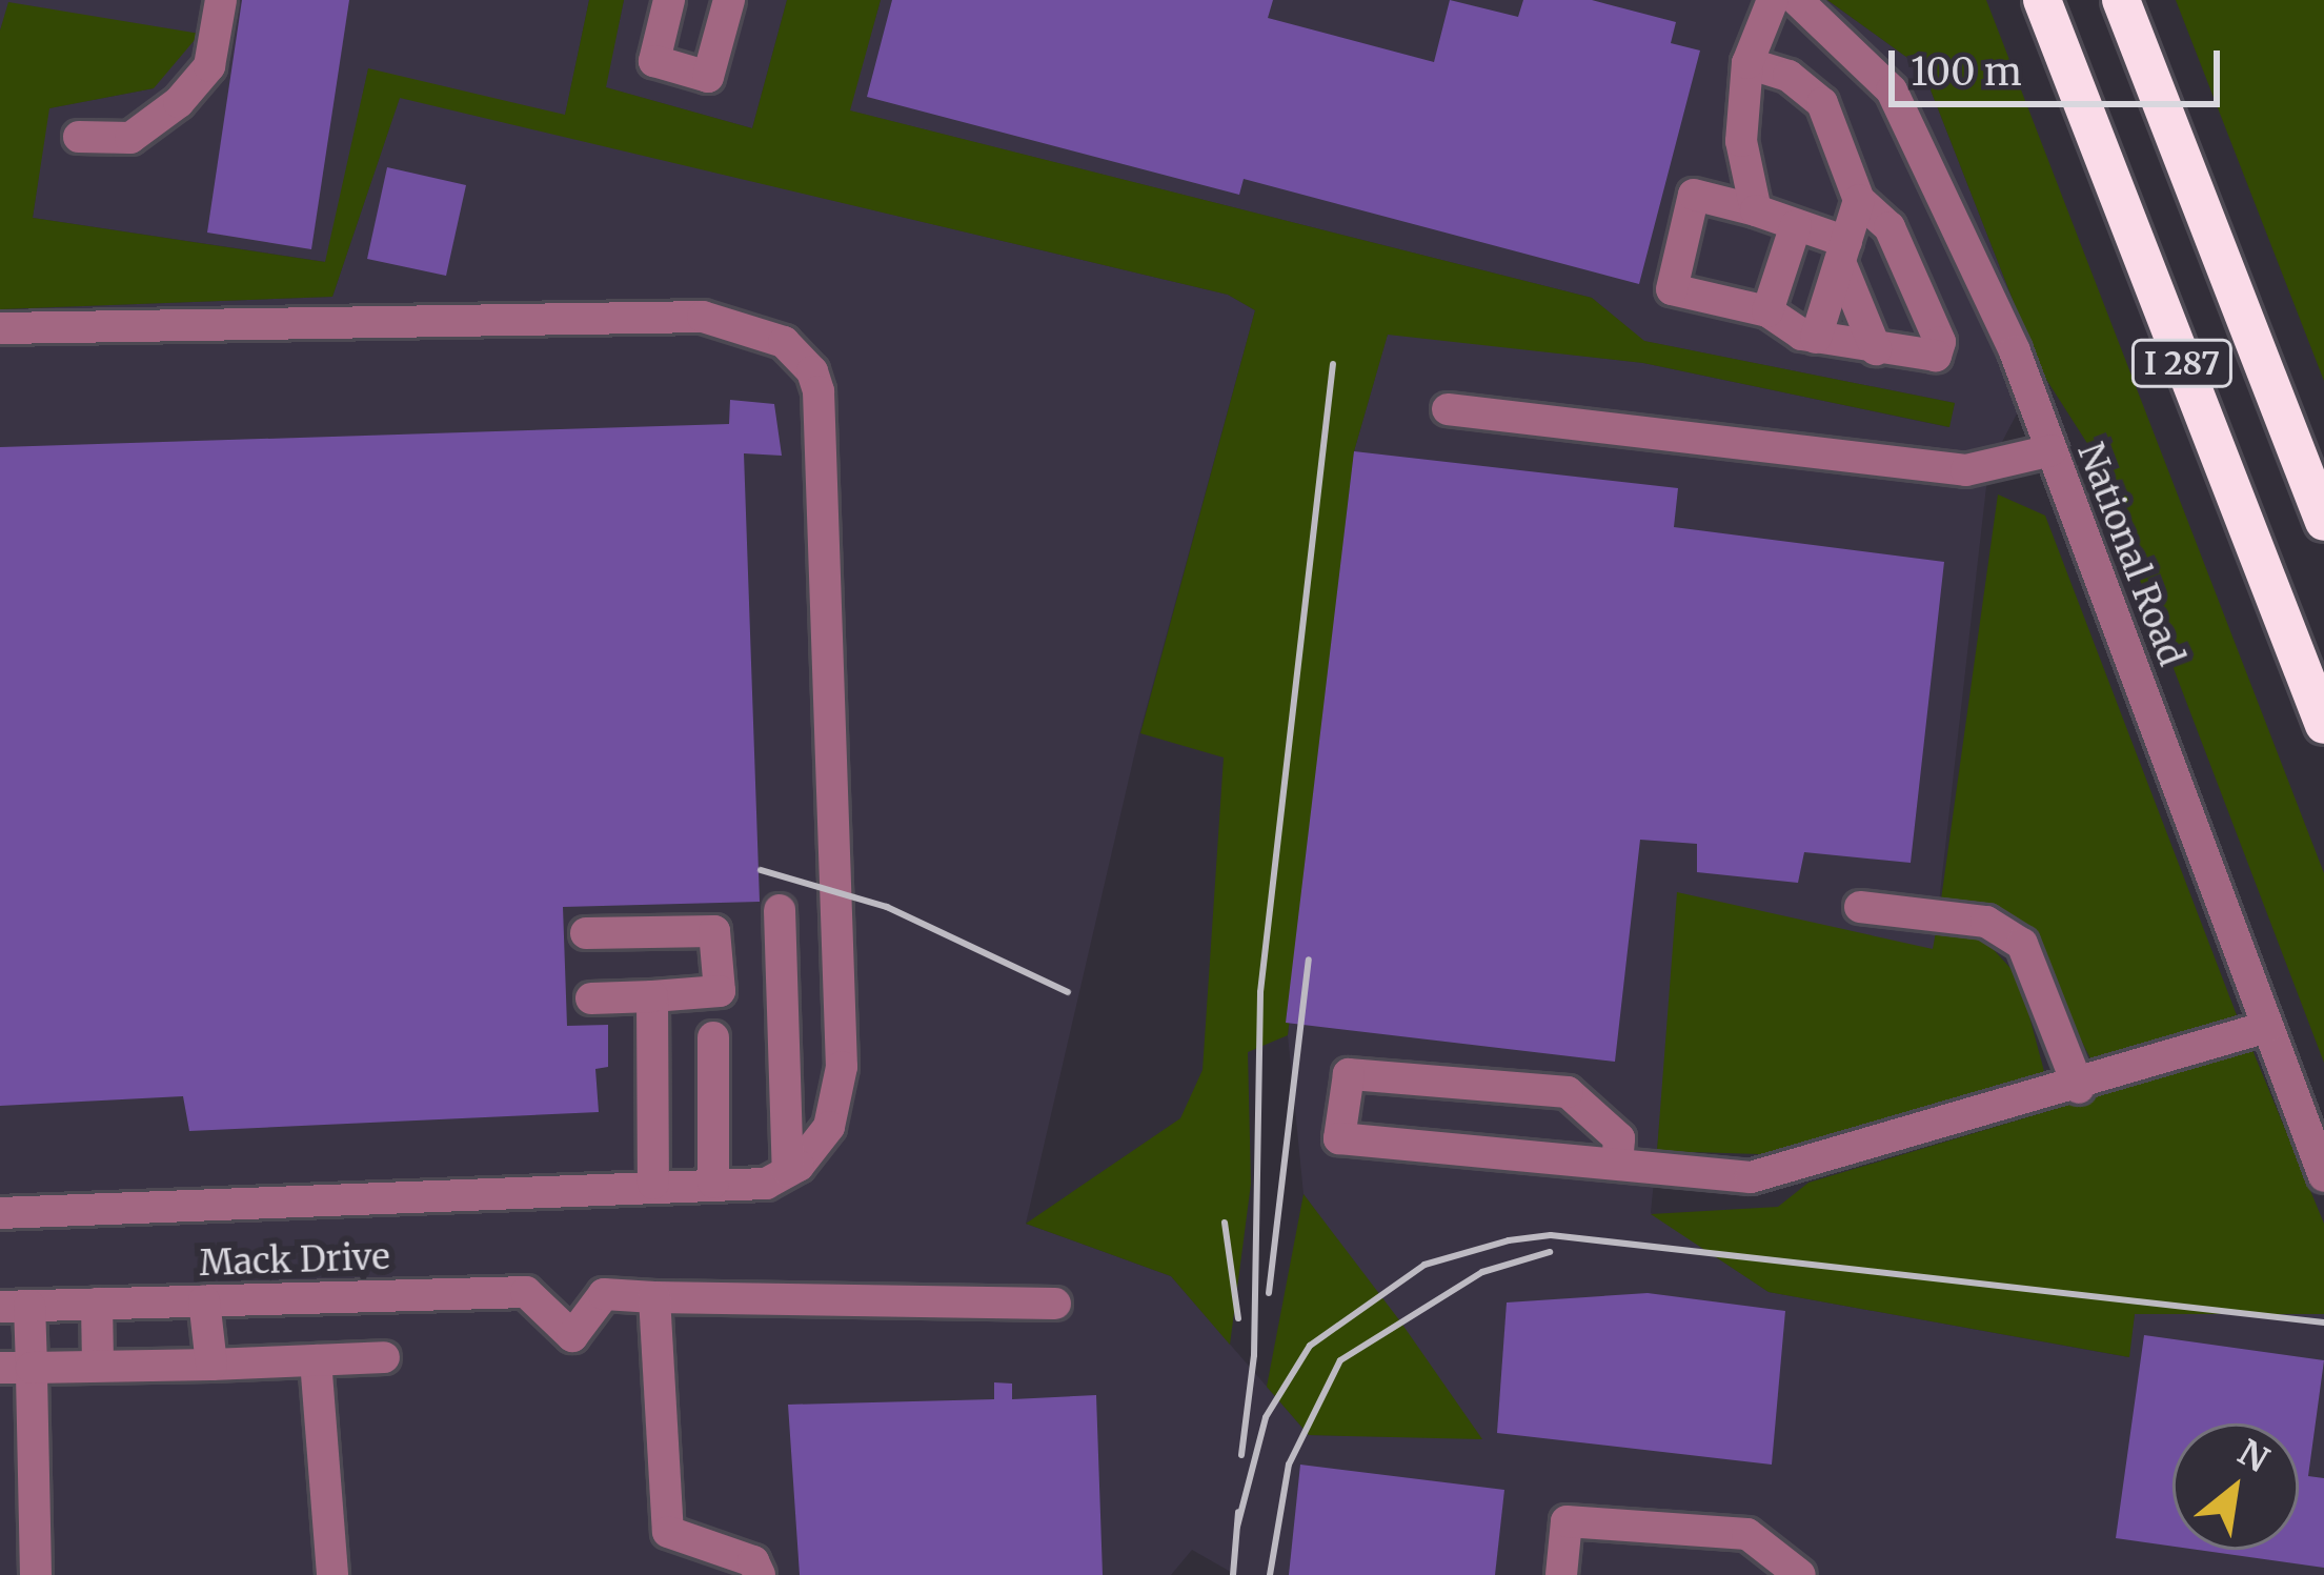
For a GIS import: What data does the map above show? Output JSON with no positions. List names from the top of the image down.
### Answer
{
  "streets": {
    "highway": ["I 287"],
    "street": ["National Road", "Mack Drive"]
  },
  "scale_bar": "100 m",
  "north": "top right"
}
